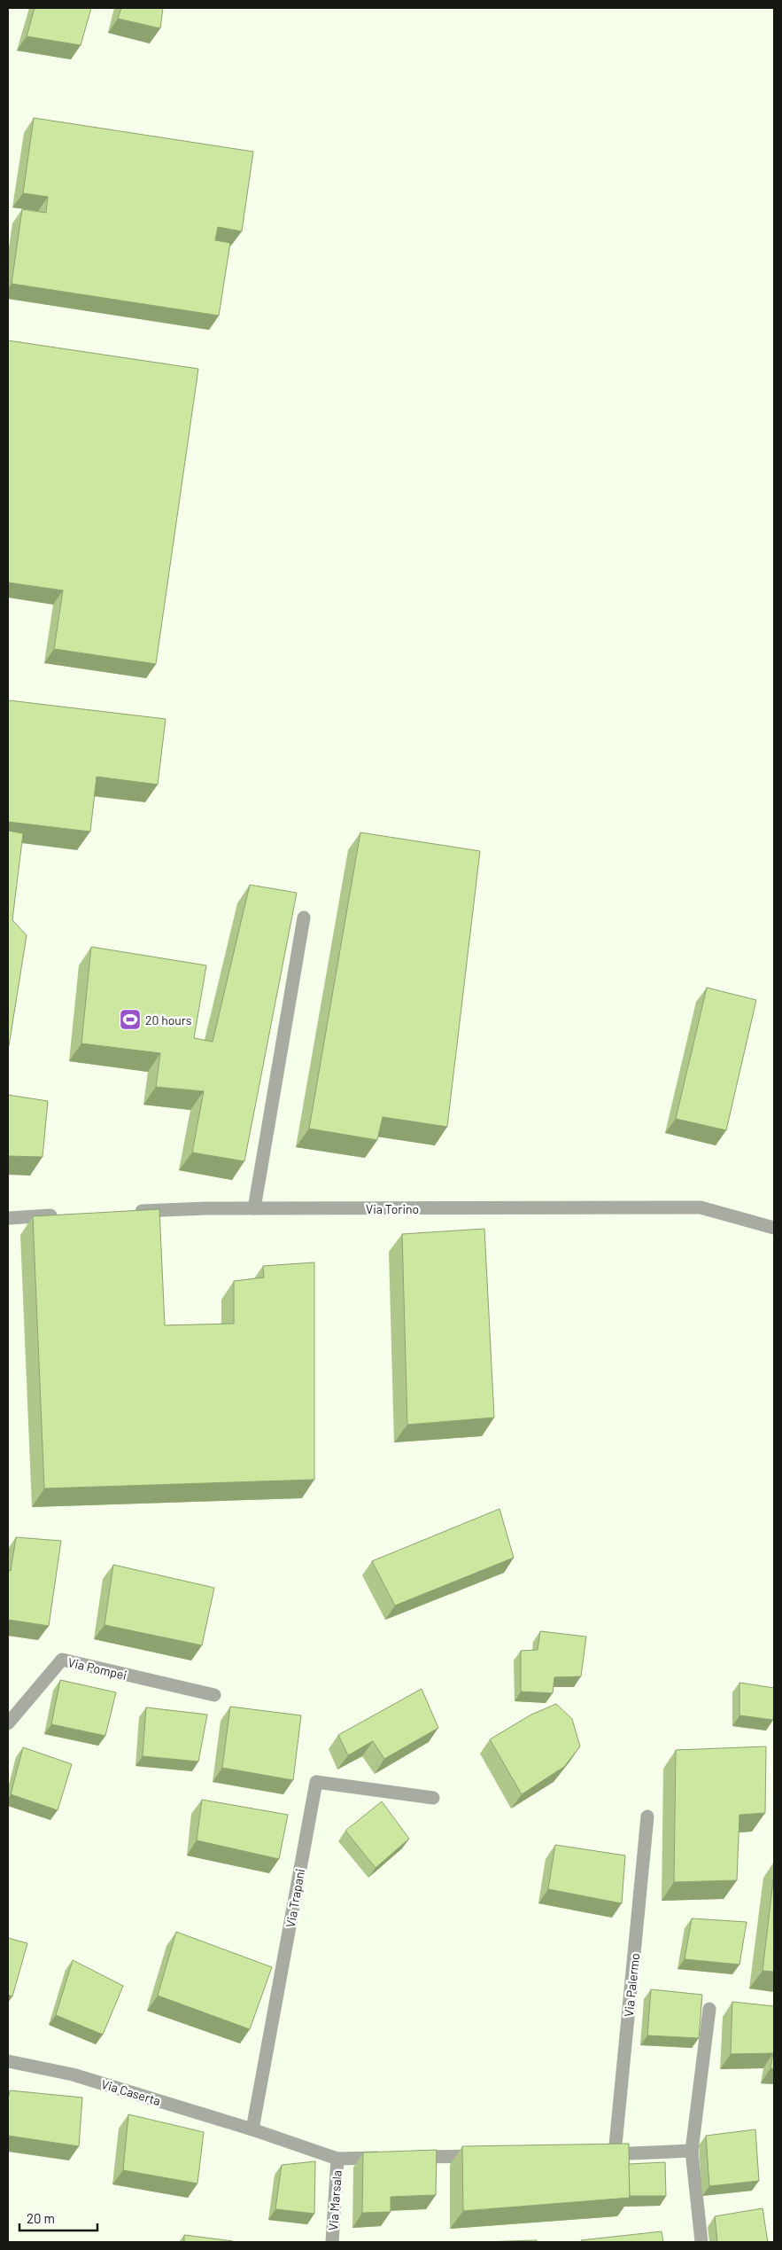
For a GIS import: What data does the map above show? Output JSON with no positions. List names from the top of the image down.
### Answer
{
  "streets": {
    "street": [
      "Via Torino",
      "Via Pompei",
      "Via Trapani",
      "Via Palermo",
      "Via Caserta",
      "Via Marsala"
    ]
  },
  "crossings": [
    ["Via Trapani", "Via Caserta"],
    ["Via Caserta", "Via Marsala"]
  ],
  "places": {
    "sports": ["20 hours"]
  },
  "scale_bar": "20 m"
}
